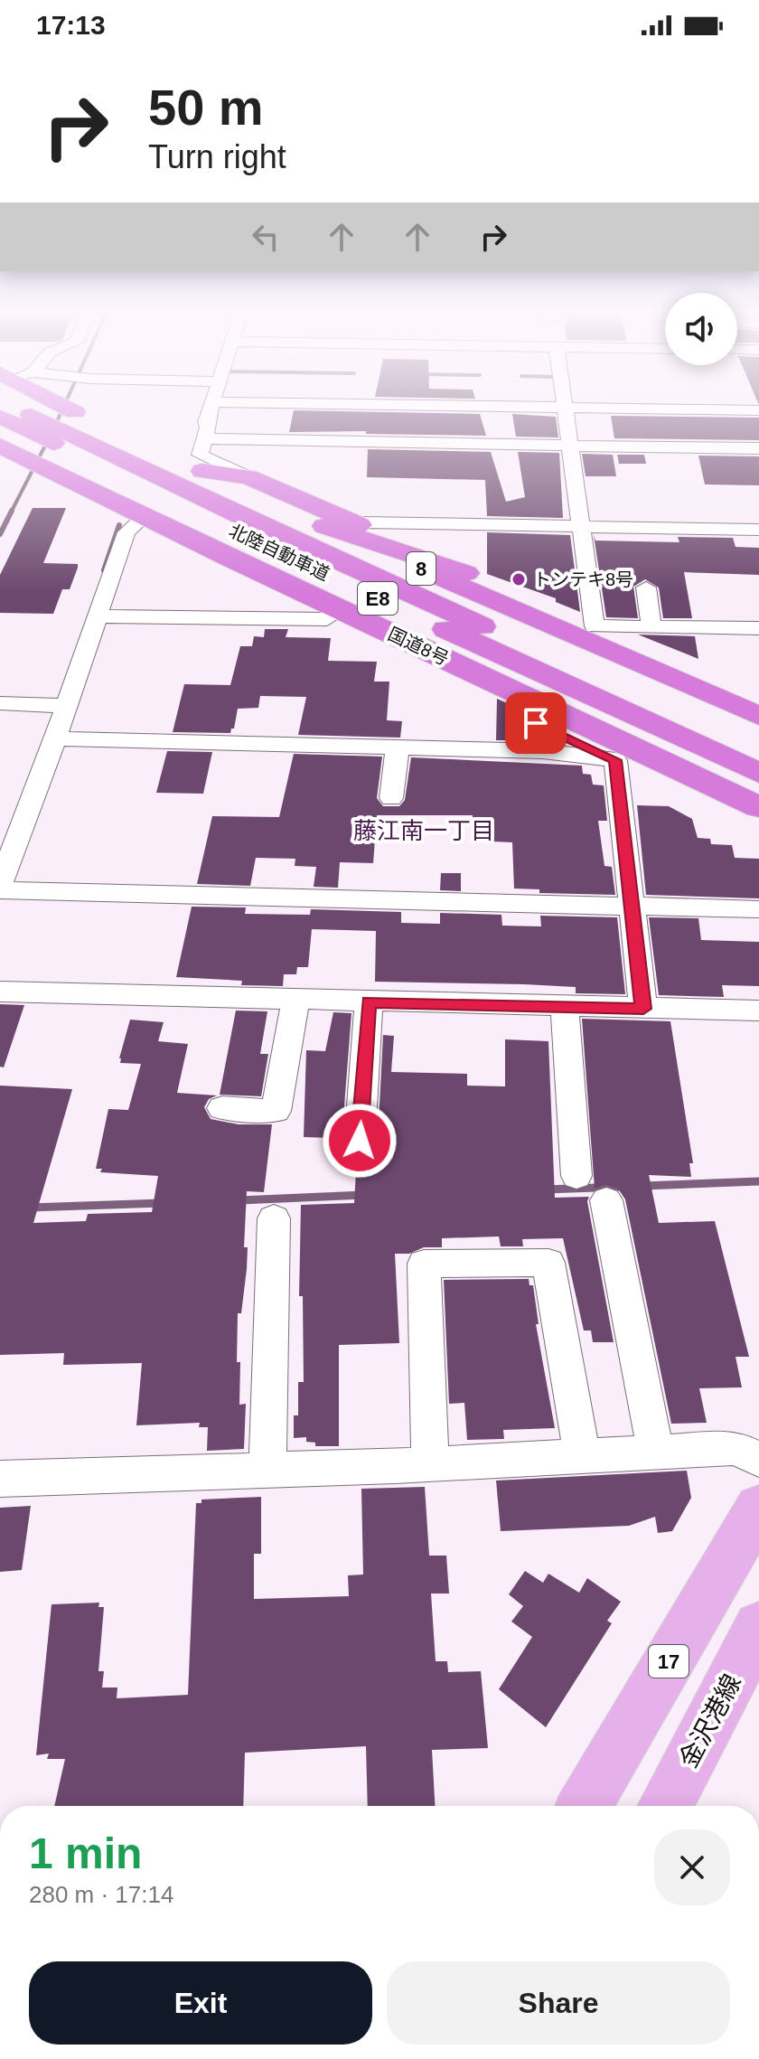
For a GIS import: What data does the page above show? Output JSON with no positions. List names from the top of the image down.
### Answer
{
  "streets": {
    "highway": [
      "北陸自動車道",
      "8",
      "E8",
      "国道8号"
    ],
    "main road": ["17", "金沢港線"]
  },
  "districts": ["藤江南一丁目"],
  "places": ["トンテキ8号"],
  "page": {
    "status": "17:13",
    "turn": ["50 m", "Turn right"],
    "heading": ["1 min", "280 m · 17:14"],
    "buttons": ["Exit", "Share"]
  }
}
